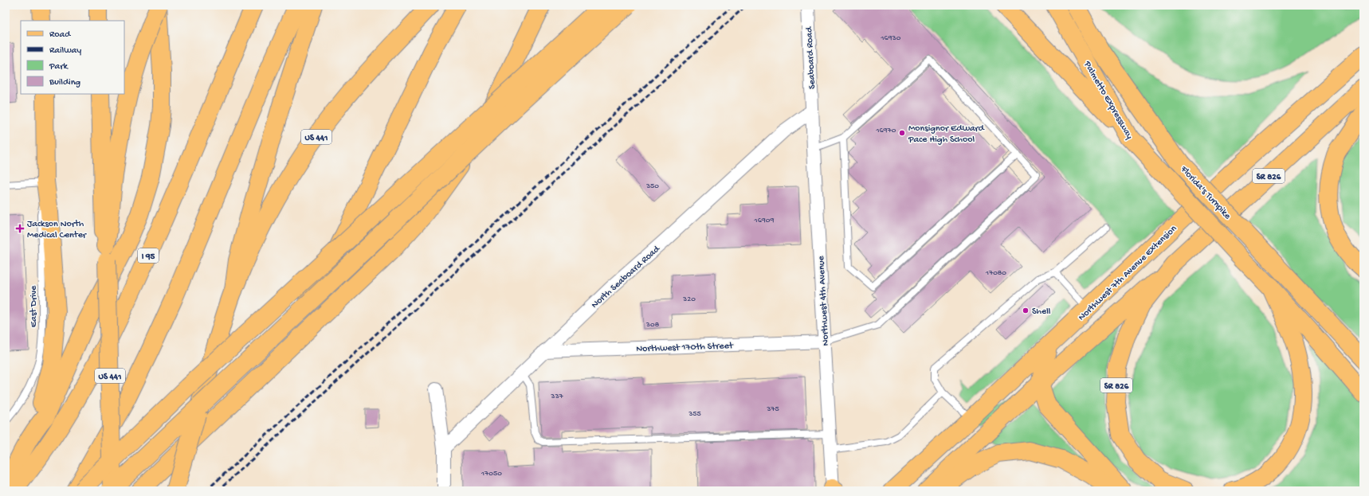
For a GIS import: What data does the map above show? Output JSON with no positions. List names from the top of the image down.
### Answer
{
  "streets": {
    "main road": [
      "Palmetto Expressway",
      "US 441",
      "SR 826",
      "Florida's Turnpike",
      "I 95",
      "Northwest 7th Avenue Extension"
    ],
    "street": [
      "Seaboard Road",
      "North Seaboard Road",
      "Northwest 4th Avenue",
      "Northwest 170th Street"
    ],
    "lane": ["East Drive"]
  },
  "crossings": [
    ["Seaboard Road", "North Seaboard Road"],
    ["Seaboard Road", "Northwest 4th Avenue"],
    ["North Seaboard Road", "Northwest 4th Avenue"],
    ["North Seaboard Road", "Northwest 170th Street"],
    ["Northwest 4th Avenue", "Northwest 170th Street"]
  ],
  "places": {
    "other": ["Monsignor Edward Pace High School", "Shell"],
    "health": ["Jackson North Medical Center"]
  },
  "house_numbers": [
    "16930",
    "16970",
    "350",
    "16909",
    "17080",
    "320",
    "308",
    "337",
    "375",
    "355",
    "17050"
  ],
  "legend": [
    "Road",
    "Railway",
    "Park",
    "Building"
  ]
}
